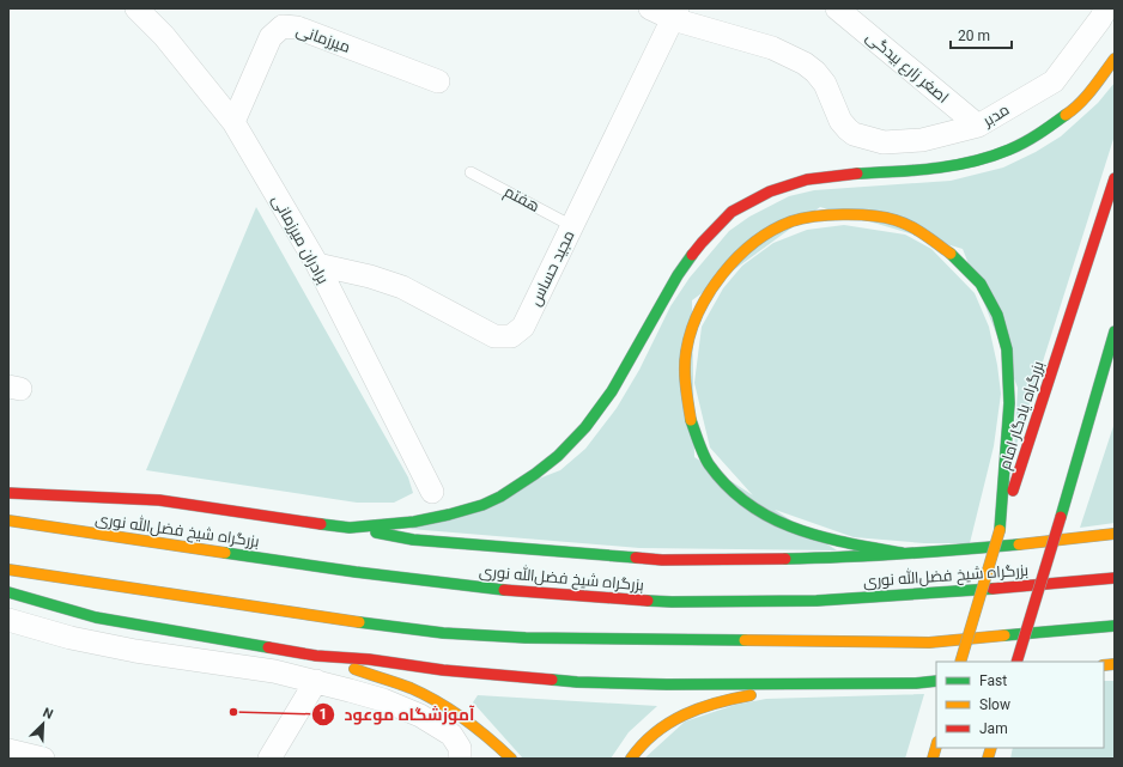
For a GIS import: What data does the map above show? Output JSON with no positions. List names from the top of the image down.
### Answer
{
  "streets": {
    "highway": ["بزرگراه یادگار امام", "بزرگراه شیخ فضل‌الله نوری"],
    "street": [
      "میرزمانی",
      "اصغر زارع بیدگی",
      "مدبر",
      "برادران میرزمانی",
      "مجید حساس"
    ],
    "lane": ["هفتم"]
  },
  "crossings": [
    ["میرزمانی", "برادران میرزمانی"],
    ["اصغر زارع بیدگی", "مدبر"],
    ["مدبر", "مجید حساس"],
    ["هفتم", "مجید حساس"],
    ["برادران میرزمانی", "مجید حساس"]
  ],
  "places": ["آموزشگاه موعود"],
  "legend": ["Fast", "Slow", "Jam"],
  "scale_bar": "20 m",
  "north": "top right"
}
